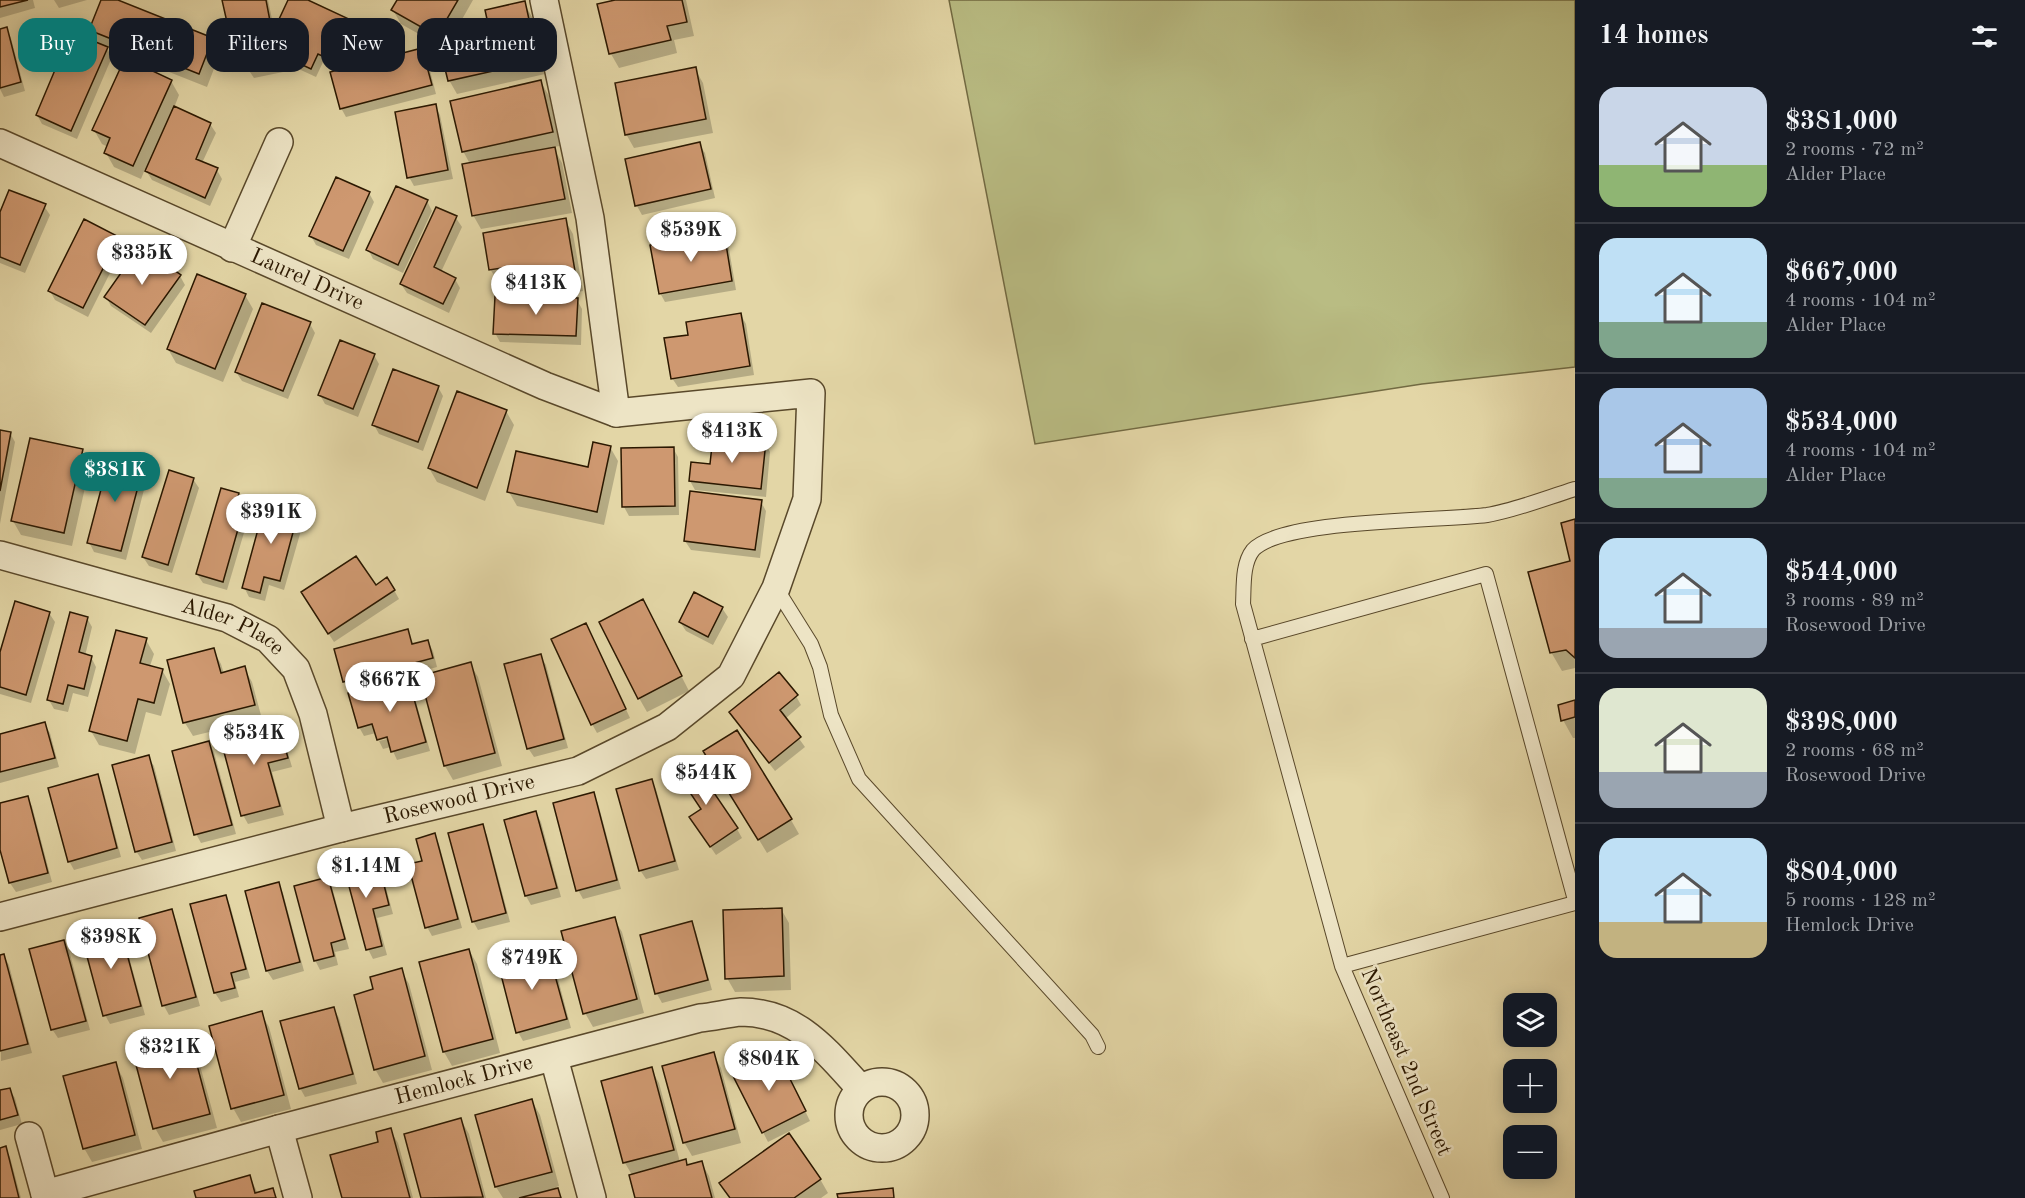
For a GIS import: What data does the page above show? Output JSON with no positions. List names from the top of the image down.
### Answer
{
  "streets": {
    "street": [
      "Laurel Drive",
      "Alder Place",
      "Rosewood Drive",
      "Hemlock Drive"
    ],
    "lane": ["Northeast 2nd Street"]
  },
  "crossings": [
    ["Laurel Drive", "Rosewood Drive"],
    ["Alder Place", "Rosewood Drive"]
  ],
  "page": {
    "heading": "14 homes",
    "chip": [
      "Buy",
      "Rent",
      "Filters",
      "New",
      "Apartment"
    ],
    "list": [
      {
        "name": "$381,000",
        "note": "2 rooms · 72 m² · Alder Place"
      },
      {
        "name": "$667,000",
        "note": "4 rooms · 104 m² · Alder Place"
      },
      {
        "name": "$534,000",
        "note": "4 rooms · 104 m² · Alder Place"
      },
      {
        "name": "$544,000",
        "note": "3 rooms · 89 m² · Rosewood Drive"
      },
      {
        "name": "$398,000",
        "note": "2 rooms · 68 m² · Rosewood Drive"
      },
      {
        "name": "$804,000",
        "note": "5 rooms · 128 m² · Hemlock Drive"
      }
    ],
    "price": [
      "$539K",
      "$335K",
      "$413K",
      "$413K",
      "$381K",
      "$391K",
      "$667K",
      "$534K",
      "$544K",
      "$1.14M",
      "$398K",
      "$749K",
      "$321K",
      "$804K"
    ],
    "map_buttons": ["+", "−"]
  }
}
